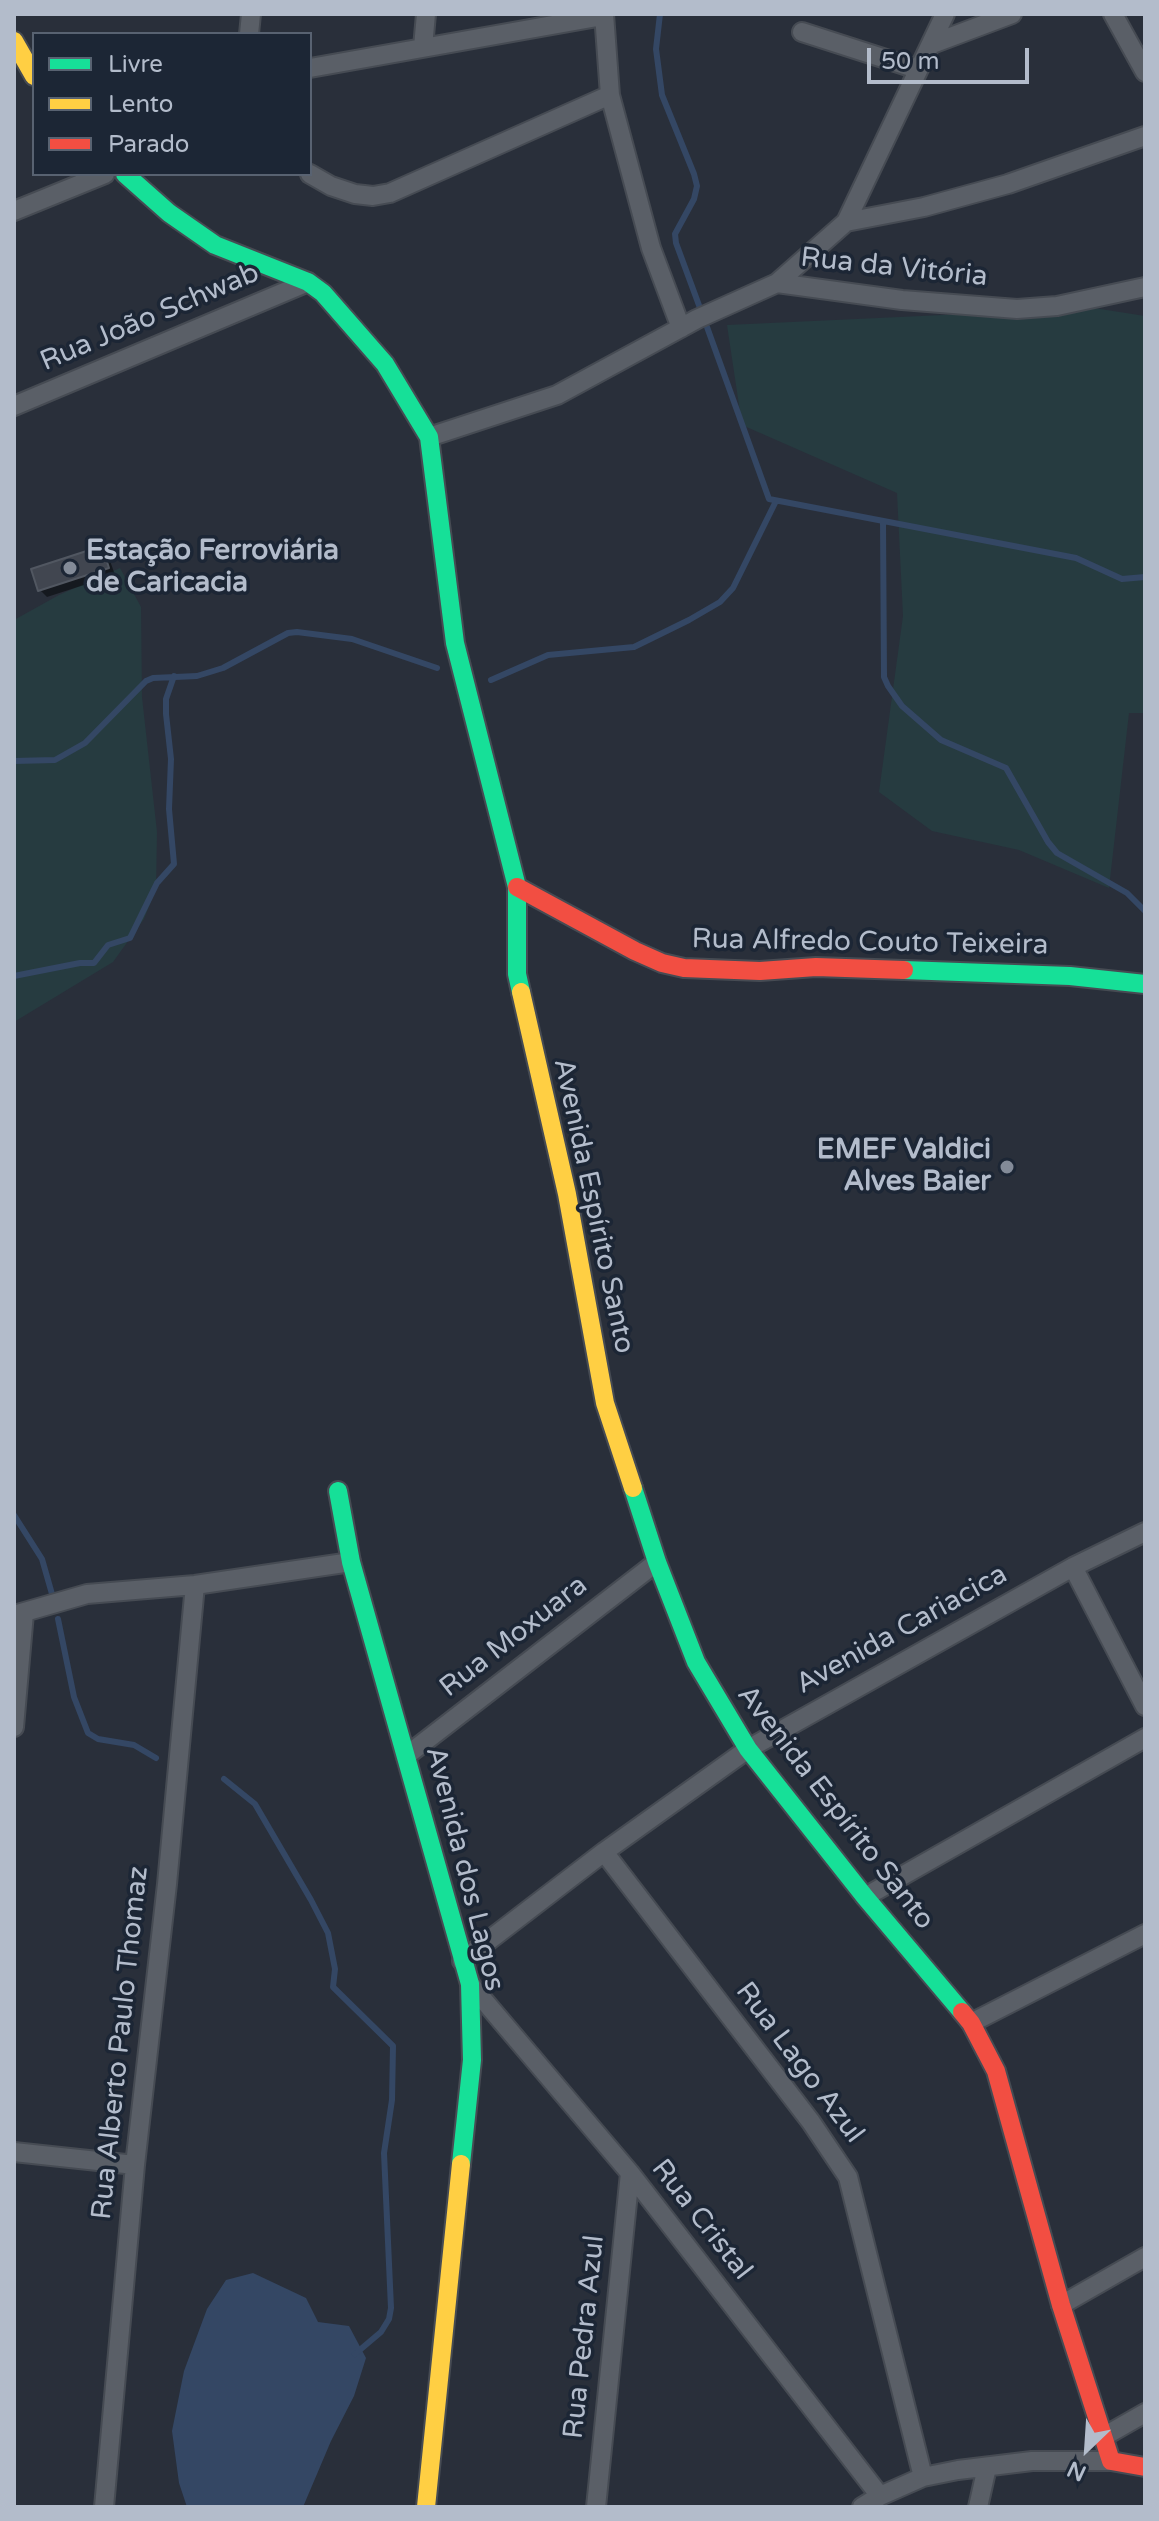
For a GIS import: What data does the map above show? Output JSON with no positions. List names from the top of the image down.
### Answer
{
  "streets": {
    "street": [
      "Rua da Vitória",
      "Rua João Schwab",
      "Rua Alfredo Couto Teixeira",
      "Avenida Espírito Santo",
      "Avenida Cariacica",
      "Rua Moxuara",
      "Avenida dos Lagos",
      "Rua Alberto Paulo Thomaz",
      "Rua Lago Azul",
      "Rua Cristal",
      "Rua Pedra Azul"
    ]
  },
  "crossings": [
    ["Rua da Vitória", "Avenida Espírito Santo"],
    ["Rua Alfredo Couto Teixeira", "Avenida Espírito Santo"],
    ["Avenida Espírito Santo", "Avenida Cariacica"],
    ["Avenida Espírito Santo", "Rua Moxuara"],
    ["Avenida Cariacica", "Avenida dos Lagos"],
    ["Avenida Cariacica", "Rua Lago Azul"],
    ["Rua Moxuara", "Avenida dos Lagos"],
    ["Avenida dos Lagos", "Rua Cristal"],
    ["Rua Cristal", "Rua Pedra Azul"]
  ],
  "places": ["Estação Ferroviária de Caricacia", "EMEF Valdici Alves Baier"],
  "legend": ["Livre", "Lento", "Parado"],
  "scale_bar": "50 m",
  "north": "bottom left"
}
